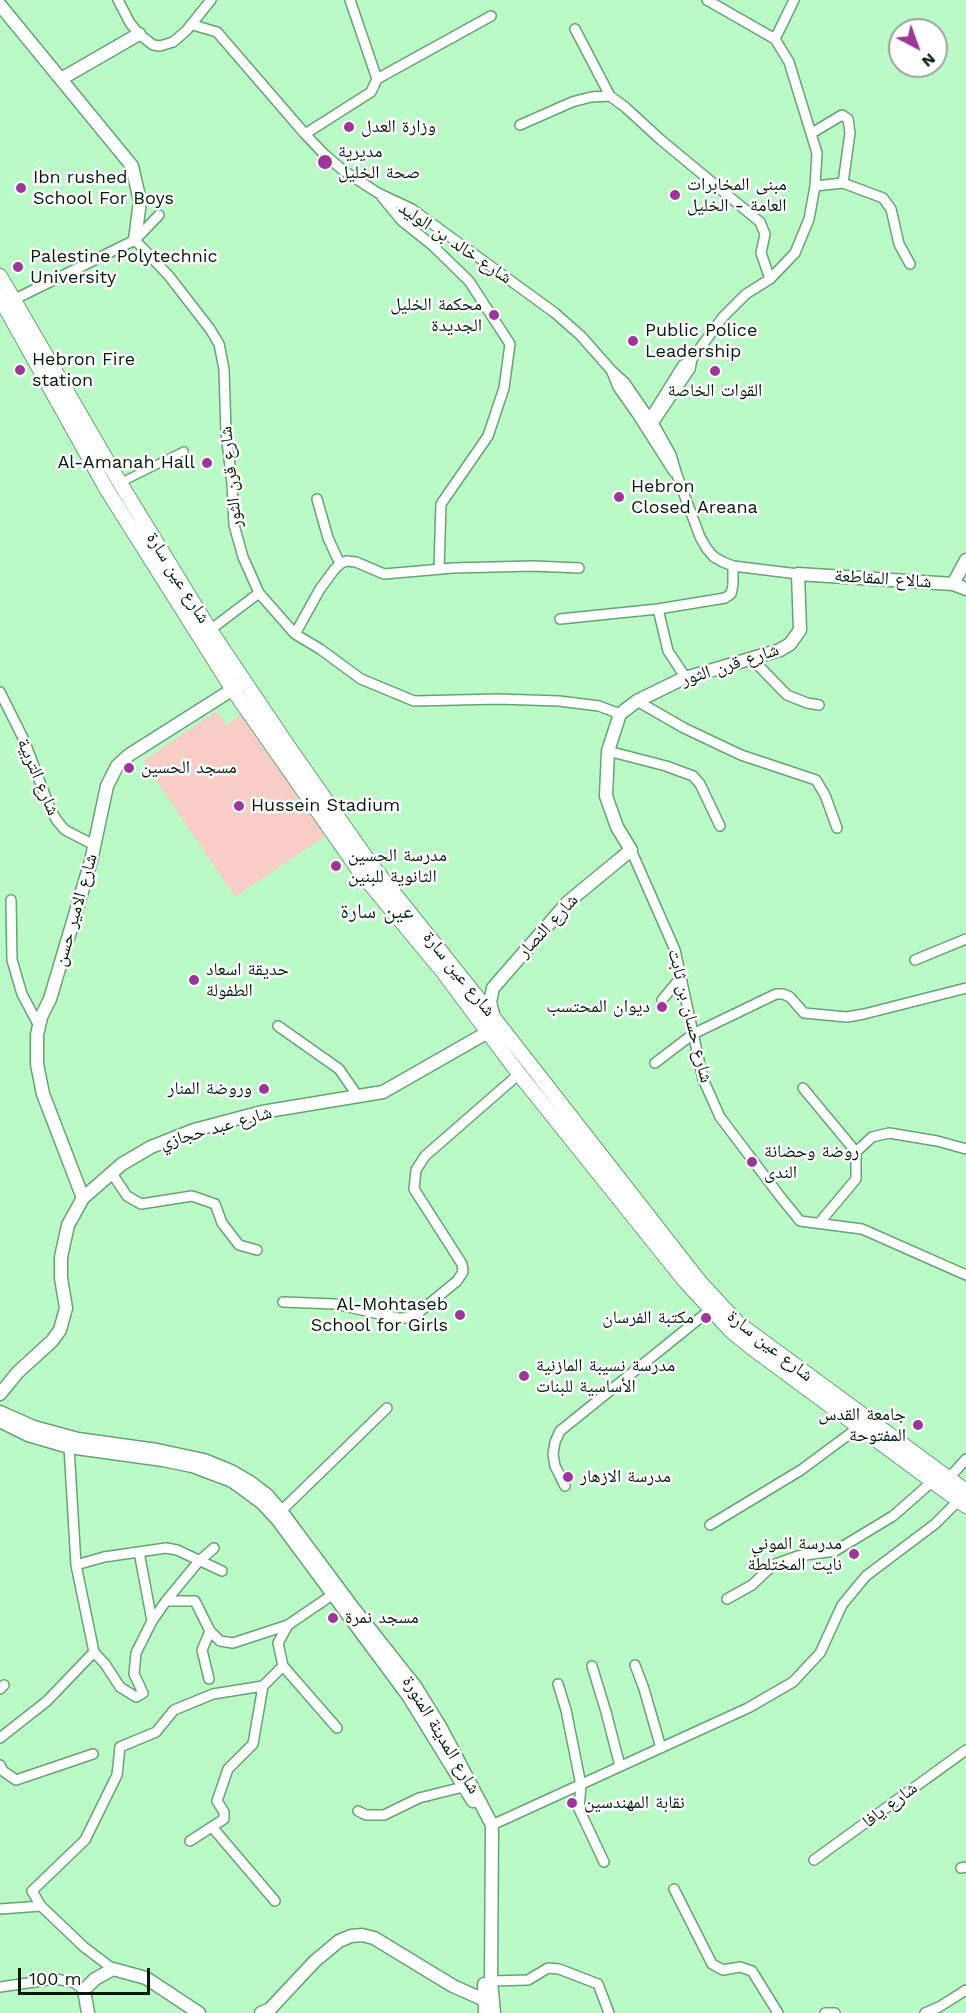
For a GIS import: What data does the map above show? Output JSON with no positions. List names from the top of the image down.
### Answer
{
  "streets": {
    "main road": ["شارع عين سارة"],
    "street": [
      "شارع خالد بن الوليد",
      "شارع قرن الثور",
      "شالاع المقاطعة",
      "شارع التربية",
      "شارع الامير حسن",
      "شارع النصار",
      "شارع حسان بن ثابت",
      "شارع عبد حجازي",
      "شارع المدينة المنورة",
      "شارع يافا"
    ]
  },
  "crossings": [
    ["شارع قرن الثور", "شالاع المقاطعة"],
    ["شارع قرن الثور", "شارع حسان بن ثابت"],
    ["شارع عين سارة", "شارع الامير حسن"],
    ["شارع عين سارة", "شارع النصار"],
    ["شارع عين سارة", "شارع عبد حجازي"],
    ["شارع التربية", "شارع الامير حسن"],
    ["شارع الامير حسن", "شارع عبد حجازي"],
    ["شارع النصار", "شارع حسان بن ثابت"]
  ],
  "districts": ["عين سارة"],
  "places": [
    "وزارة العدل",
    "مديرية صحة الخليل",
    "Ibn rushed School For Boys",
    "مبنى المخابرات العامة - الخليل",
    "Palestine Polytechnic University",
    "محكمة الخليل الجديدة",
    "Public Police Leadership",
    "Hebron Fire station",
    "القوات الخاصة",
    "Al-Amanah Hall",
    "Hebron Closed Areana",
    "مسجد الحسين",
    "Hussein Stadium",
    "مدرسة الحسين الثانوية للبنين",
    "حديقة اسعاد الطفولة",
    "ديوان المحتسب",
    "وروضة المنار",
    "روضة وحضانة الندى",
    "Al-Mohtaseb School for Girls",
    "مكتبة الفرسان",
    "مدرسة نسيبة المازنية الأساسية للبنات",
    "جامعة القدس المفتوحة",
    "مدرسة الازهار",
    "مدرسة الموني نايت المختلطة",
    "مسجد نمرة",
    "نقابة المهندسين"
  ],
  "scale_bar": "100 m",
  "north": "bottom right"
}
